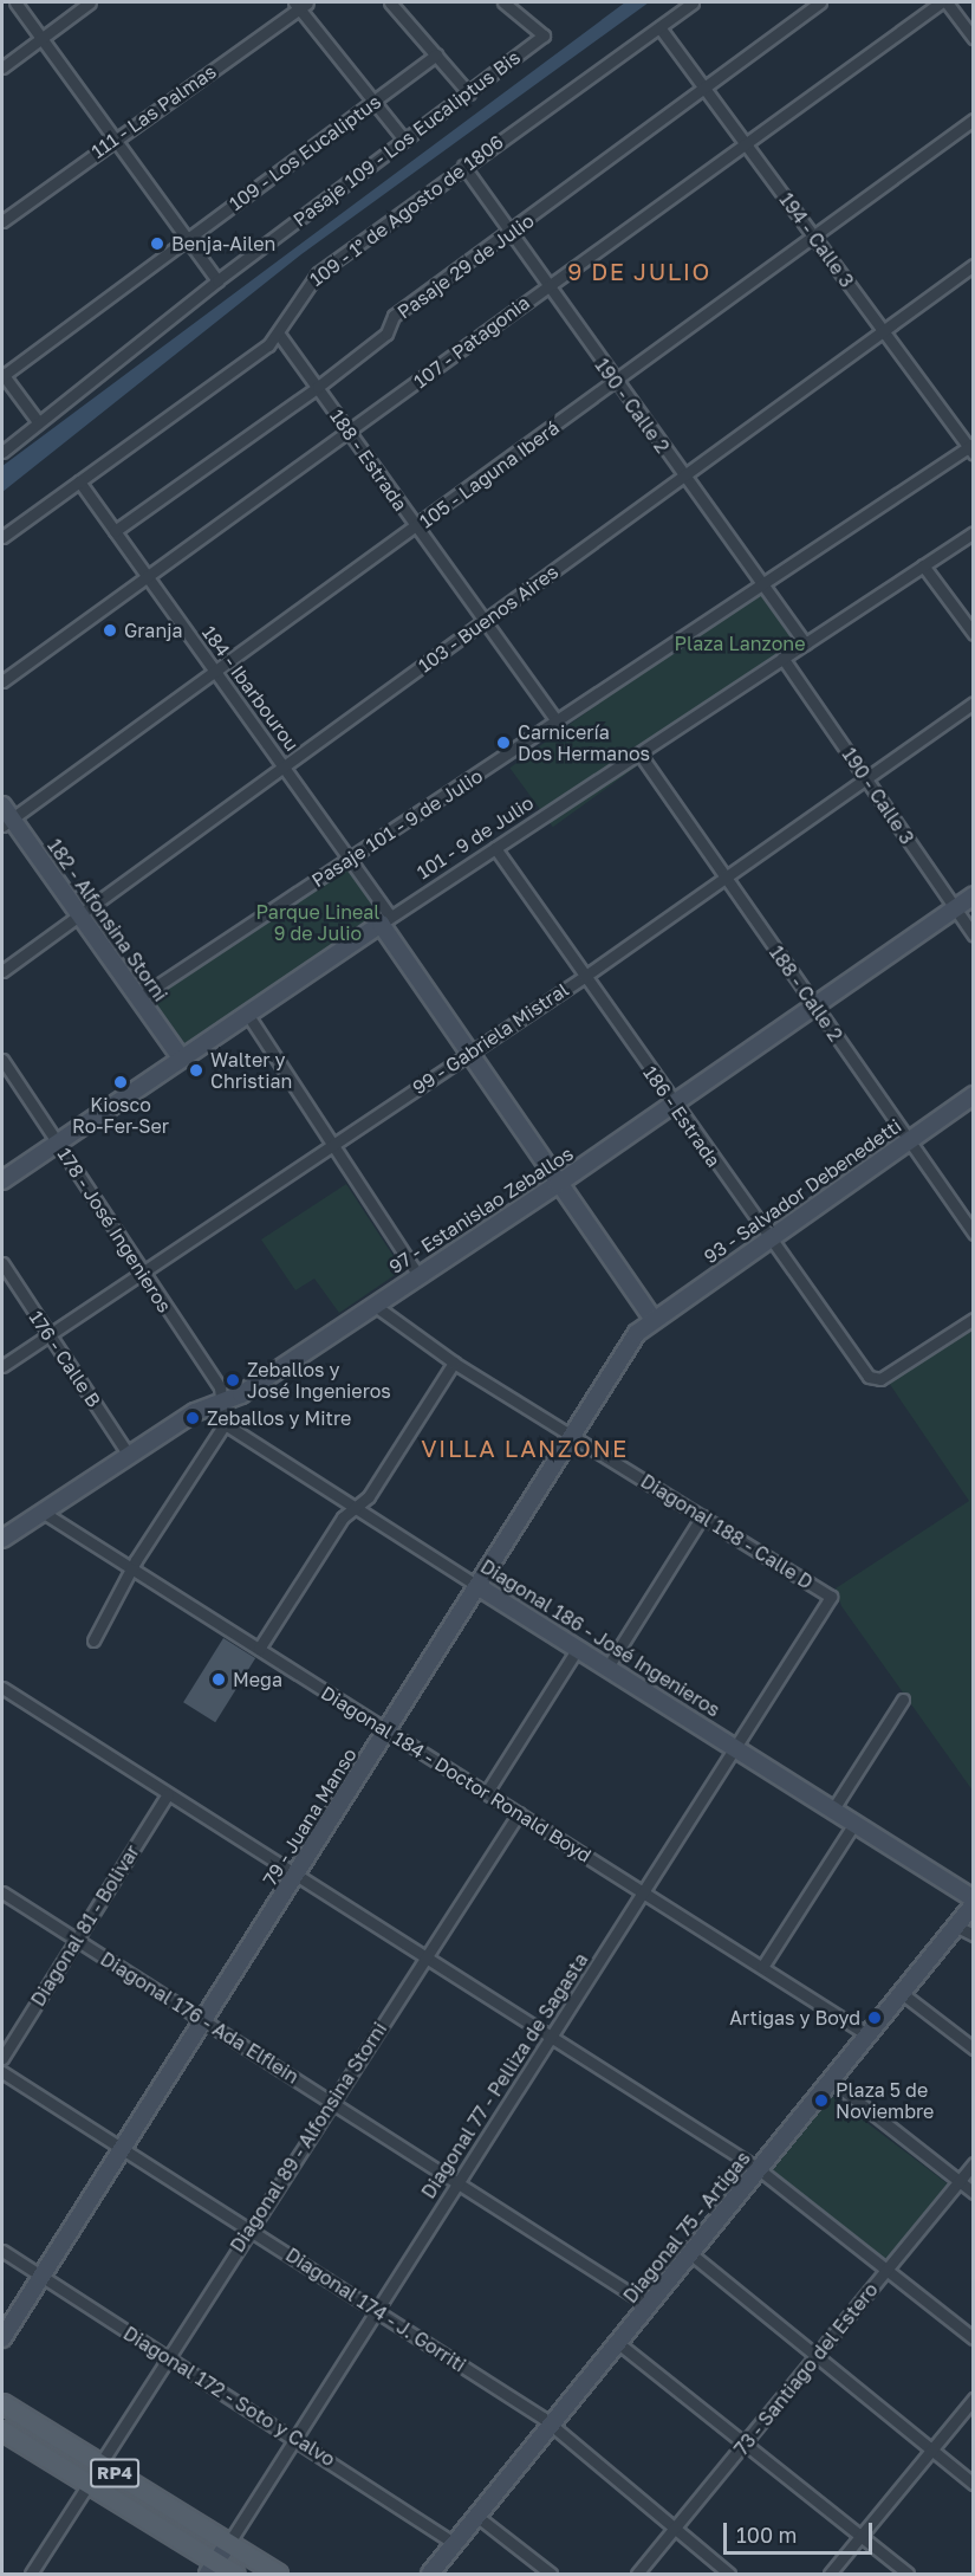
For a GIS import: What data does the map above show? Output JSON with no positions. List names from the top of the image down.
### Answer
{
  "streets": {
    "main road": ["RP4"],
    "street": [
      "111 - Las Palmas",
      "Pasaje 109 - Los Eucaliptus Bis",
      "109 - Los Eucaliptus",
      "109 - 1° de Agosto de 1806",
      "194 - Calle 3",
      "Pasaje 29 de Julio",
      "107 - Patagonia",
      "190 - Calle 2",
      "188 - Estrada",
      "105 - Laguna Iberá",
      "103 - Buenos Aires",
      "184 - Ibarbourou",
      "190 - Calle 3",
      "Pasaje 101 - 9 de Julio",
      "101 - 9 de Julio",
      "182 - Alfonsina Storni",
      "188 - Calle 2",
      "99 - Gabriela Mistral",
      "186 - Estrada",
      "93 - Salvador Debenedetti",
      "97 - Estanislao Zeballos",
      "178 - José Ingenieros",
      "176 - Calle B",
      "Diagonal 188 - Calle D",
      "Diagonal 186 - José Ingenieros",
      "Diagonal 184 - Doctor Ronald Boyd",
      "79 - Juana Manso",
      "Diagonal 81 - Bolivar",
      "Diagonal 176 - Ada Elflein",
      "Diagonal 77 - Pelliza de Sagasta",
      "Diagonal 89 - Alfonsina Storni",
      "Diagonal 75 - Artigas",
      "Diagonal 174 - J. Gorriti",
      "73 - Santiago del Estero",
      "Diagonal 172 - Soto y Calvo"
    ]
  },
  "crossings": [
    ["109 - 1° de Agosto de 1806", "194 - Calle 3"],
    ["109 - 1° de Agosto de 1806", "190 - Calle 2"],
    ["109 - 1° de Agosto de 1806", "188 - Estrada"],
    ["109 - 1° de Agosto de 1806", "184 - Ibarbourou"],
    ["194 - Calle 3", "Pasaje 29 de Julio"],
    ["194 - Calle 3", "107 - Patagonia"],
    ["194 - Calle 3", "105 - Laguna Iberá"],
    ["194 - Calle 3", "103 - Buenos Aires"],
    ["194 - Calle 3", "Pasaje 101 - 9 de Julio"],
    ["Pasaje 29 de Julio", "190 - Calle 2"],
    ["Pasaje 29 de Julio", "188 - Estrada"],
    ["Pasaje 29 de Julio", "184 - Ibarbourou"],
    ["107 - Patagonia", "190 - Calle 2"],
    ["107 - Patagonia", "188 - Estrada"],
    ["107 - Patagonia", "184 - Ibarbourou"],
    ["190 - Calle 2", "105 - Laguna Iberá"],
    ["190 - Calle 2", "103 - Buenos Aires"],
    ["190 - Calle 2", "Pasaje 101 - 9 de Julio"],
    ["190 - Calle 2", "101 - 9 de Julio"],
    ["188 - Estrada", "105 - Laguna Iberá"],
    ["188 - Estrada", "103 - Buenos Aires"],
    ["188 - Estrada", "Pasaje 101 - 9 de Julio"],
    ["105 - Laguna Iberá", "184 - Ibarbourou"],
    ["105 - Laguna Iberá", "182 - Alfonsina Storni"],
    ["103 - Buenos Aires", "184 - Ibarbourou"],
    ["103 - Buenos Aires", "182 - Alfonsina Storni"],
    ["184 - Ibarbourou", "Pasaje 101 - 9 de Julio"],
    ["184 - Ibarbourou", "101 - 9 de Julio"],
    ["184 - Ibarbourou", "99 - Gabriela Mistral"],
    ["184 - Ibarbourou", "93 - Salvador Debenedetti"],
    ["184 - Ibarbourou", "97 - Estanislao Zeballos"],
    ["184 - Ibarbourou", "79 - Juana Manso"],
    ["190 - Calle 3", "101 - 9 de Julio"],
    ["190 - Calle 3", "99 - Gabriela Mistral"],
    ["190 - Calle 3", "97 - Estanislao Zeballos"],
    ["Pasaje 101 - 9 de Julio", "182 - Alfonsina Storni"],
    ["101 - 9 de Julio", "182 - Alfonsina Storni"],
    ["101 - 9 de Julio", "188 - Calle 2"],
    ["101 - 9 de Julio", "186 - Estrada"],
    ["101 - 9 de Julio", "178 - José Ingenieros"],
    ["188 - Calle 2", "99 - Gabriela Mistral"],
    ["188 - Calle 2", "93 - Salvador Debenedetti"],
    ["188 - Calle 2", "97 - Estanislao Zeballos"],
    ["99 - Gabriela Mistral", "186 - Estrada"],
    ["99 - Gabriela Mistral", "178 - José Ingenieros"],
    ["99 - Gabriela Mistral", "176 - Calle B"],
    ["186 - Estrada", "93 - Salvador Debenedetti"],
    ["186 - Estrada", "97 - Estanislao Zeballos"],
    ["93 - Salvador Debenedetti", "79 - Juana Manso"],
    ["97 - Estanislao Zeballos", "178 - José Ingenieros"],
    ["97 - Estanislao Zeballos", "176 - Calle B"],
    ["97 - Estanislao Zeballos", "Diagonal 188 - Calle D"],
    ["97 - Estanislao Zeballos", "Diagonal 184 - Doctor Ronald Boyd"],
    ["Diagonal 188 - Calle D", "79 - Juana Manso"],
    ["Diagonal 188 - Calle D", "Diagonal 77 - Pelliza de Sagasta"],
    ["Diagonal 186 - José Ingenieros", "79 - Juana Manso"],
    ["Diagonal 186 - José Ingenieros", "Diagonal 77 - Pelliza de Sagasta"],
    ["Diagonal 184 - Doctor Ronald Boyd", "79 - Juana Manso"],
    ["Diagonal 184 - Doctor Ronald Boyd", "Diagonal 77 - Pelliza de Sagasta"],
    ["Diagonal 184 - Doctor Ronald Boyd", "Diagonal 89 - Alfonsina Storni"],
    ["Diagonal 184 - Doctor Ronald Boyd", "Diagonal 75 - Artigas"],
    ["79 - Juana Manso", "Diagonal 176 - Ada Elflein"],
    ["79 - Juana Manso", "Diagonal 174 - J. Gorriti"],
    ["79 - Juana Manso", "Diagonal 172 - Soto y Calvo"],
    ["Diagonal 81 - Bolivar", "Diagonal 176 - Ada Elflein"],
    ["Diagonal 176 - Ada Elflein", "Diagonal 77 - Pelliza de Sagasta"],
    ["Diagonal 176 - Ada Elflein", "Diagonal 89 - Alfonsina Storni"],
    ["Diagonal 176 - Ada Elflein", "Diagonal 75 - Artigas"],
    ["Diagonal 77 - Pelliza de Sagasta", "Diagonal 174 - J. Gorriti"],
    ["Diagonal 77 - Pelliza de Sagasta", "Diagonal 172 - Soto y Calvo"],
    ["Diagonal 77 - Pelliza de Sagasta", "RP4"],
    ["Diagonal 89 - Alfonsina Storni", "Diagonal 174 - J. Gorriti"],
    ["Diagonal 89 - Alfonsina Storni", "Diagonal 172 - Soto y Calvo"],
    ["Diagonal 89 - Alfonsina Storni", "RP4"],
    ["Diagonal 75 - Artigas", "Diagonal 174 - J. Gorriti"],
    ["Diagonal 75 - Artigas", "Diagonal 172 - Soto y Calvo"],
    ["Diagonal 174 - J. Gorriti", "73 - Santiago del Estero"]
  ],
  "districts": ["9 DE JULIO", "VILLA LANZONE"],
  "parks": ["Plaza Lanzone", "Parque Lineal 9 de Julio"],
  "places": [
    "Benja-Ailen",
    "Granja",
    "Carnicería Dos Hermanos",
    "Walter y Christian",
    "Kiosco Ro-Fer-Ser",
    "Zeballos y José Ingenieros",
    "Zeballos y Mitre",
    "Mega",
    "Artigas y Boyd",
    "Plaza 5 de Noviembre"
  ],
  "scale_bar": "100 m"
}
